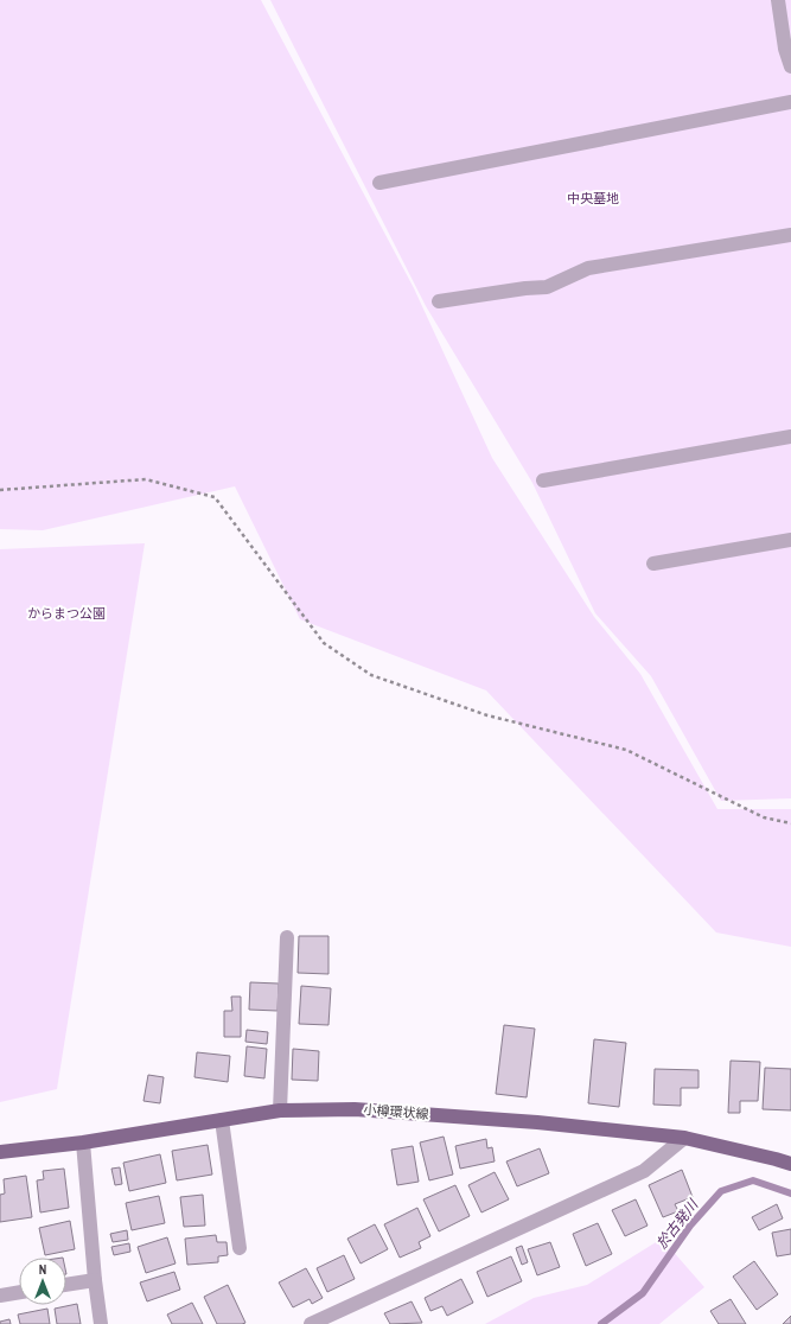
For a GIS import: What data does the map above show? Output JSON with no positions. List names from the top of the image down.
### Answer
{
  "streets": {
    "main road": ["小樽環状線"]
  },
  "water": ["於古発川"],
  "parks": ["中央墓地", "からまつ公園"],
  "north": "top"
}
